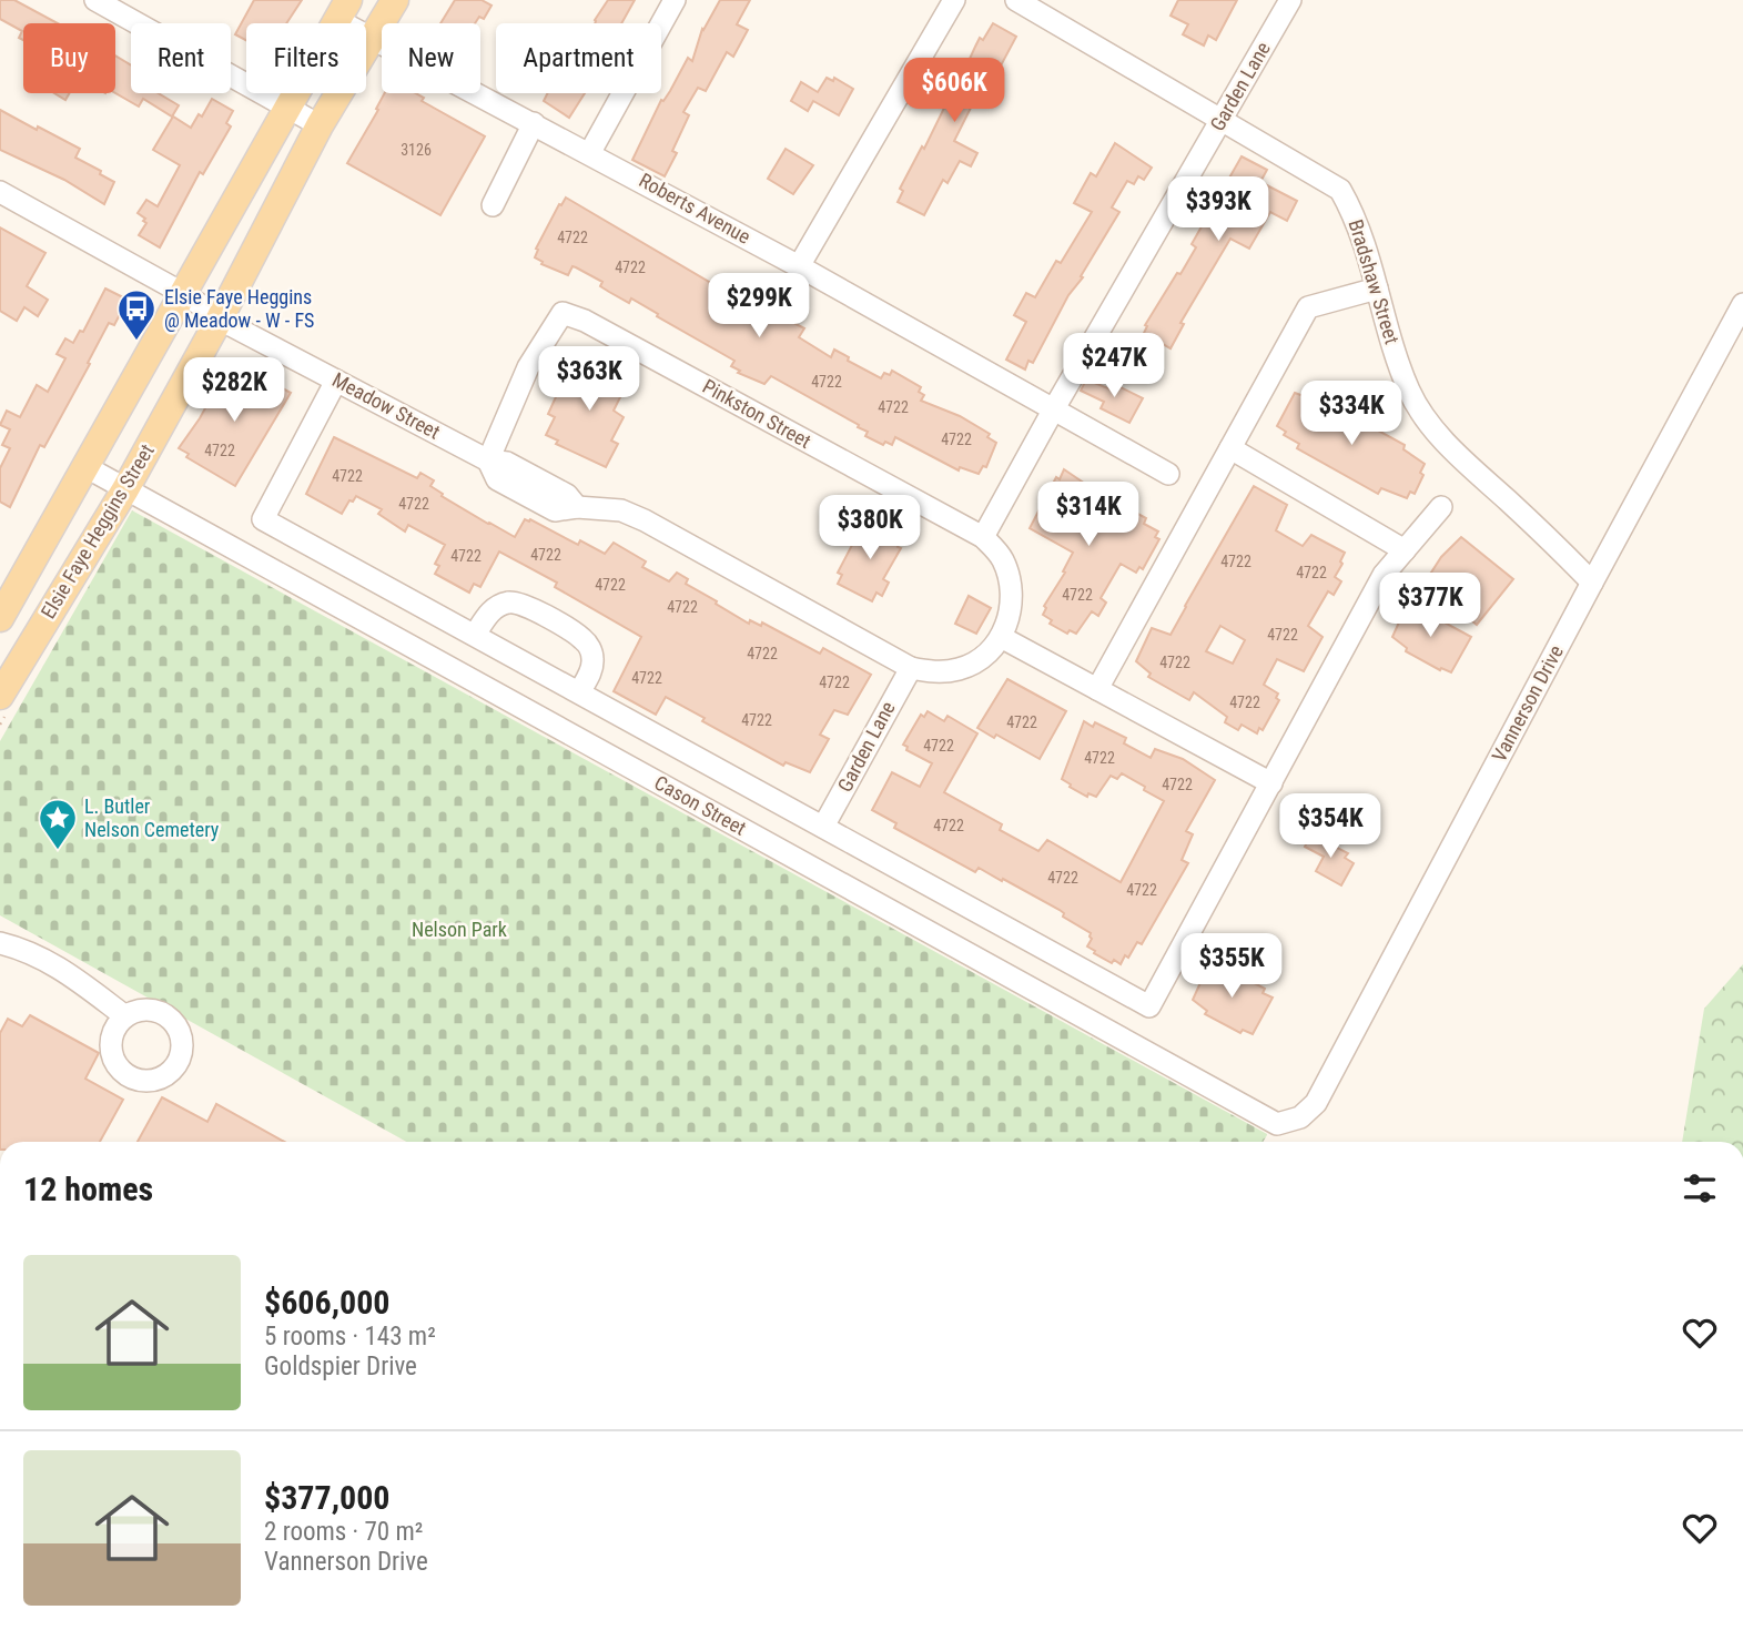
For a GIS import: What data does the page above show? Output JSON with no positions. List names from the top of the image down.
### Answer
{
  "streets": {
    "main road": ["Elsie Faye Heggins Street"],
    "street": [
      "Garden Lane",
      "Roberts Avenue",
      "Bradshaw Street",
      "Meadow Street",
      "Pinkston Street",
      "Vannerson Drive",
      "Cason Street"
    ]
  },
  "crossings": [
    ["Garden Lane", "Roberts Avenue"],
    ["Garden Lane", "Bradshaw Street"],
    ["Garden Lane", "Meadow Street"],
    ["Garden Lane", "Pinkston Street"],
    ["Roberts Avenue", "Elsie Faye Heggins Street"],
    ["Bradshaw Street", "Vannerson Drive"],
    ["Meadow Street", "Pinkston Street"],
    ["Meadow Street", "Elsie Faye Heggins Street"],
    ["Elsie Faye Heggins Street", "Cason Street"],
    ["Vannerson Drive", "Cason Street"]
  ],
  "parks": ["Nelson Park"],
  "places": {
    "bus stop": ["Elsie Faye Heggins @ Meadow - W - FS"],
    "place": ["L. Butler Nelson Cemetery"]
  },
  "house_numbers": [
    "3126",
    "4722",
    "4722",
    "4722",
    "4722",
    "4722",
    "4722",
    "4722",
    "4722",
    "4722",
    "4722",
    "4722",
    "4722",
    "4722",
    "4722",
    "4722",
    "4722",
    "4722",
    "4722",
    "4722",
    "4722",
    "4722",
    "4722",
    "4722",
    "4722",
    "4722",
    "4722",
    "4722",
    "4722",
    "4722"
  ],
  "page": {
    "chip": [
      "Buy",
      "Rent",
      "Filters",
      "New",
      "Apartment"
    ],
    "price": [
      "$606K",
      "$393K",
      "$299K",
      "$247K",
      "$363K",
      "$282K",
      "$334K",
      "$314K",
      "$380K",
      "$377K",
      "$354K",
      "$355K"
    ],
    "heading": "12 homes",
    "list": [
      {
        "name": "$606,000",
        "note": "5 rooms · 143 m² · Goldspier Drive"
      },
      {
        "name": "$377,000",
        "note": "2 rooms · 70 m² · Vannerson Drive"
      }
    ]
  }
}
